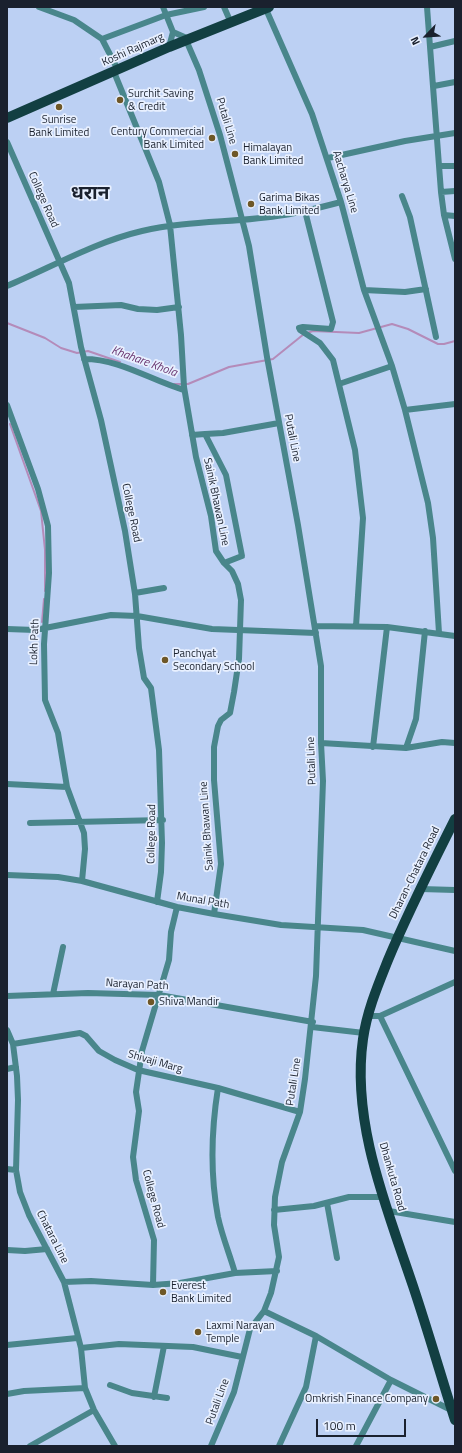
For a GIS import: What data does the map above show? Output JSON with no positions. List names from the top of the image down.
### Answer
{
  "streets": {
    "main road": ["Koshi Rajmarg", "Dharan-Chatara Road", "Dhankuta Road"],
    "street": [
      "Putali Line",
      "Aacharya Line",
      "College Road",
      "Sainik Bhawan Line",
      "Lokh Path",
      "Munal Path",
      "Narayan Path",
      "Shivaji Marg",
      "Chatara Line"
    ]
  },
  "crossings": [
    ["Koshi Rajmarg", "Putali Line"],
    ["Koshi Rajmarg", "Aacharya Line"],
    ["Koshi Rajmarg", "Sainik Bhawan Line"],
    ["Putali Line", "Munal Path"],
    ["Putali Line", "Narayan Path"],
    ["Putali Line", "Shivaji Marg"],
    ["College Road", "Munal Path"],
    ["College Road", "Narayan Path"],
    ["College Road", "Shivaji Marg"],
    ["Sainik Bhawan Line", "Munal Path"],
    ["Lokh Path", "Munal Path"],
    ["Dharan-Chatara Road", "Munal Path"],
    ["Dharan-Chatara Road", "Dhankuta Road"],
    ["Munal Path", "Dhankuta Road"],
    ["Narayan Path", "Dhankuta Road"],
    ["Shivaji Marg", "Chatara Line"]
  ],
  "districts": ["धरान"],
  "water": ["Khahare Khola"],
  "places": [
    "Surchit Saving & Credit",
    "Sunrise Bank Limited",
    "Century Commercial Bank Limited",
    "Himalayan Bank Limited",
    "Garima Bikas Bank Limited",
    "Panchyat Secondary School",
    "Shiva Mandir",
    "Everest Bank Limited",
    "Laxmi Narayan Temple",
    "Omkrish Finance Company"
  ],
  "scale_bar": "100 m",
  "north": "bottom left"
}
